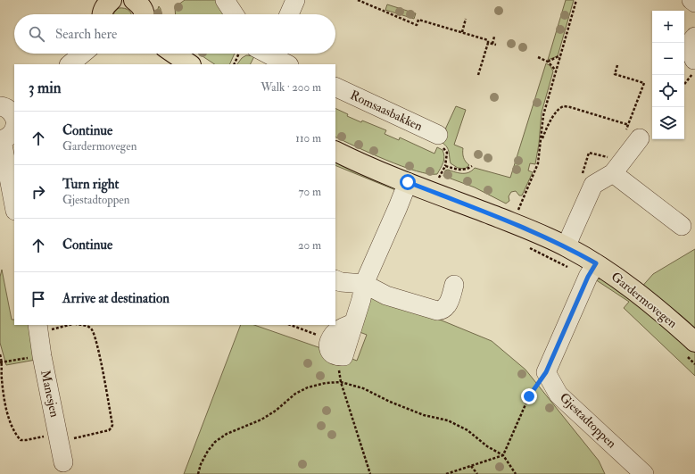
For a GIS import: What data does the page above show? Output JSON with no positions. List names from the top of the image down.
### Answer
{
  "streets": {
    "main road": ["Gardermovegen"],
    "street": ["Romsaasbakken", "Manesjen", "Gjestadtoppen"]
  },
  "page": {
    "map_buttons": ["+", "−"],
    "search": "Search here",
    "heading": ["3 min", "Walk · 200 m"],
    "list": [
      ["Continue", "Gardermovegen", "110 m"],
      ["Turn right", "Gjestadtoppen", "70 m"],
      ["Continue", "20 m"],
      "Arrive at destination"
    ]
  }
}
